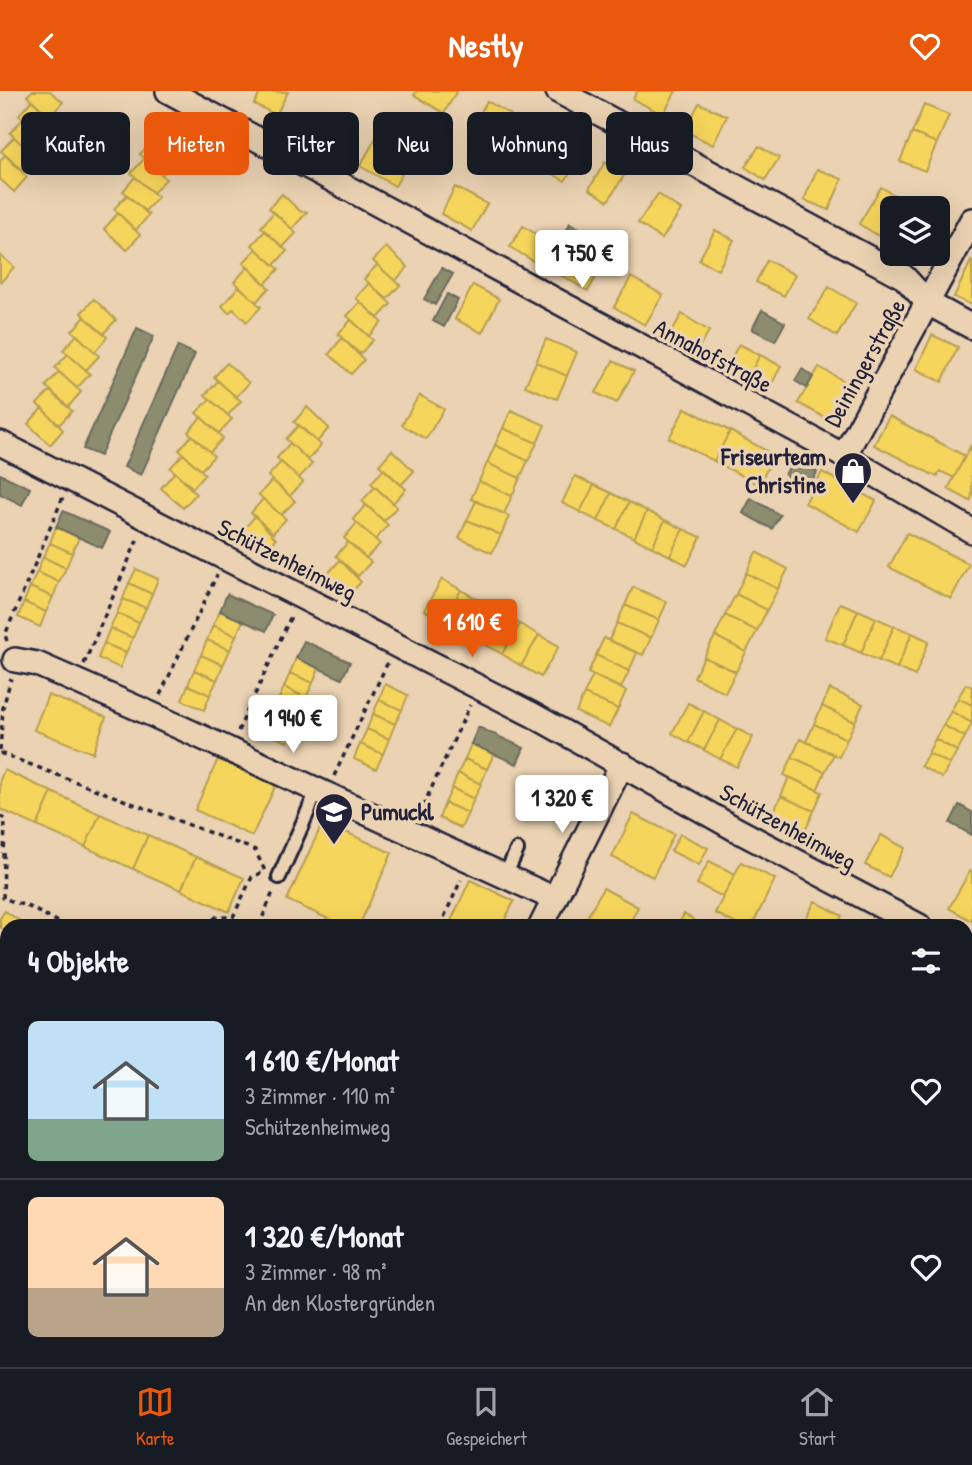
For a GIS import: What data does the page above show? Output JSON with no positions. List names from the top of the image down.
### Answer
{
  "streets": {
    "street": ["Annahofstraße", "Deiningerstraße", "Schützenheimweg"]
  },
  "crossings": [
    ["Annahofstraße", "Deiningerstraße"]
  ],
  "places": {
    "shop": ["Friseurteam Christine"],
    "school or university": ["Pumuckl"]
  },
  "page": {
    "header": "Nestly",
    "chip": [
      "Kaufen",
      "Mieten",
      "Filter",
      "Neu",
      "Wohnung",
      "Haus"
    ],
    "price": [
      "1 750 €",
      "1 610 €",
      "1 940 €",
      "1 320 €"
    ],
    "heading": "4 Objekte",
    "list": [
      {
        "name": "1 610 €/Monat",
        "note": "3 Zimmer · 110 m² · Schützenheimweg"
      },
      {
        "name": "1 320 €/Monat",
        "note": "3 Zimmer · 98 m² · An den Klostergründen"
      }
    ],
    "tabs": ["Karte", "Gespeichert", "Start"]
  }
}
